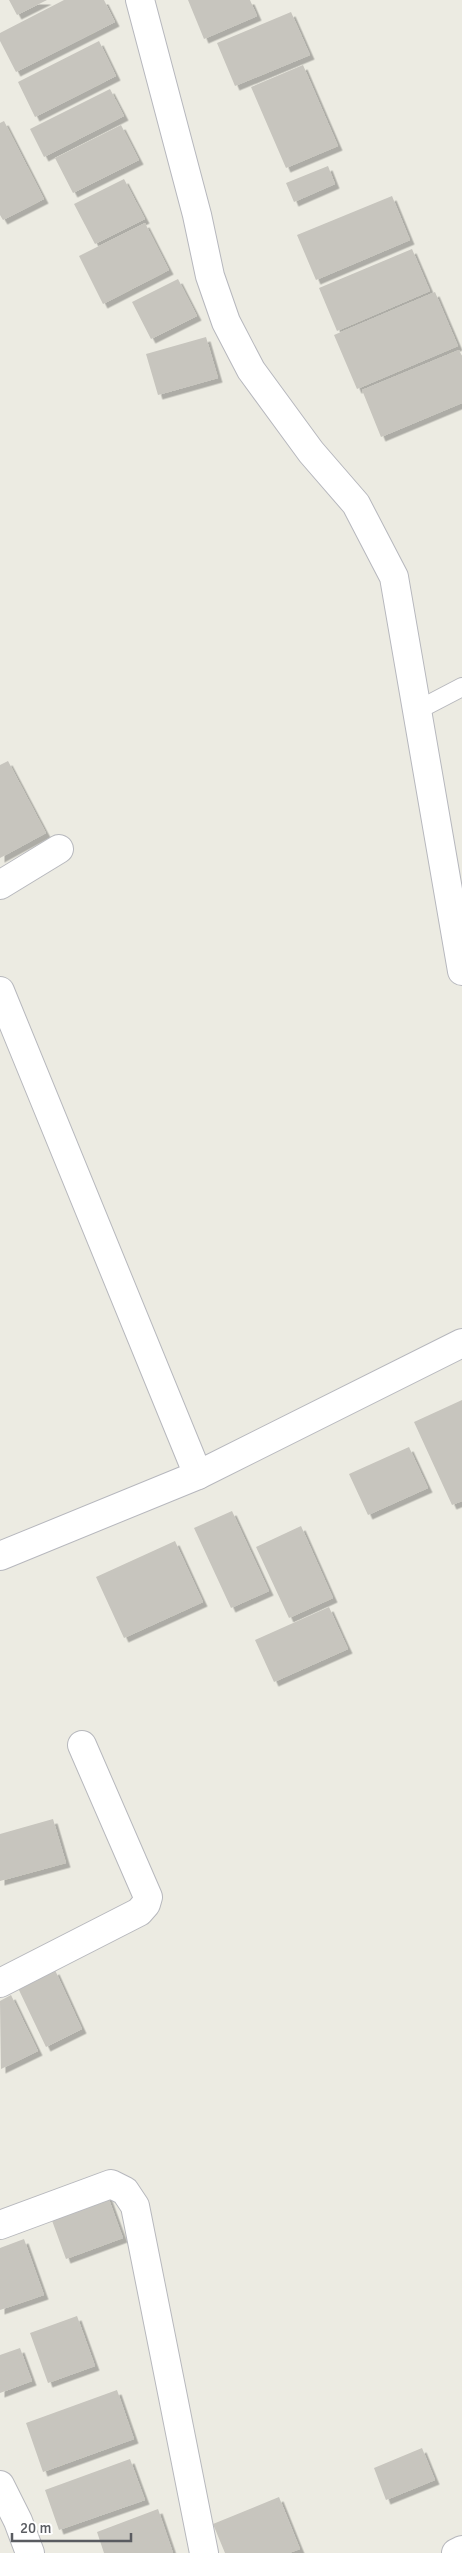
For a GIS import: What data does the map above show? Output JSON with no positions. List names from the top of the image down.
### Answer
{
  "scale_bar": "20 m"
}
